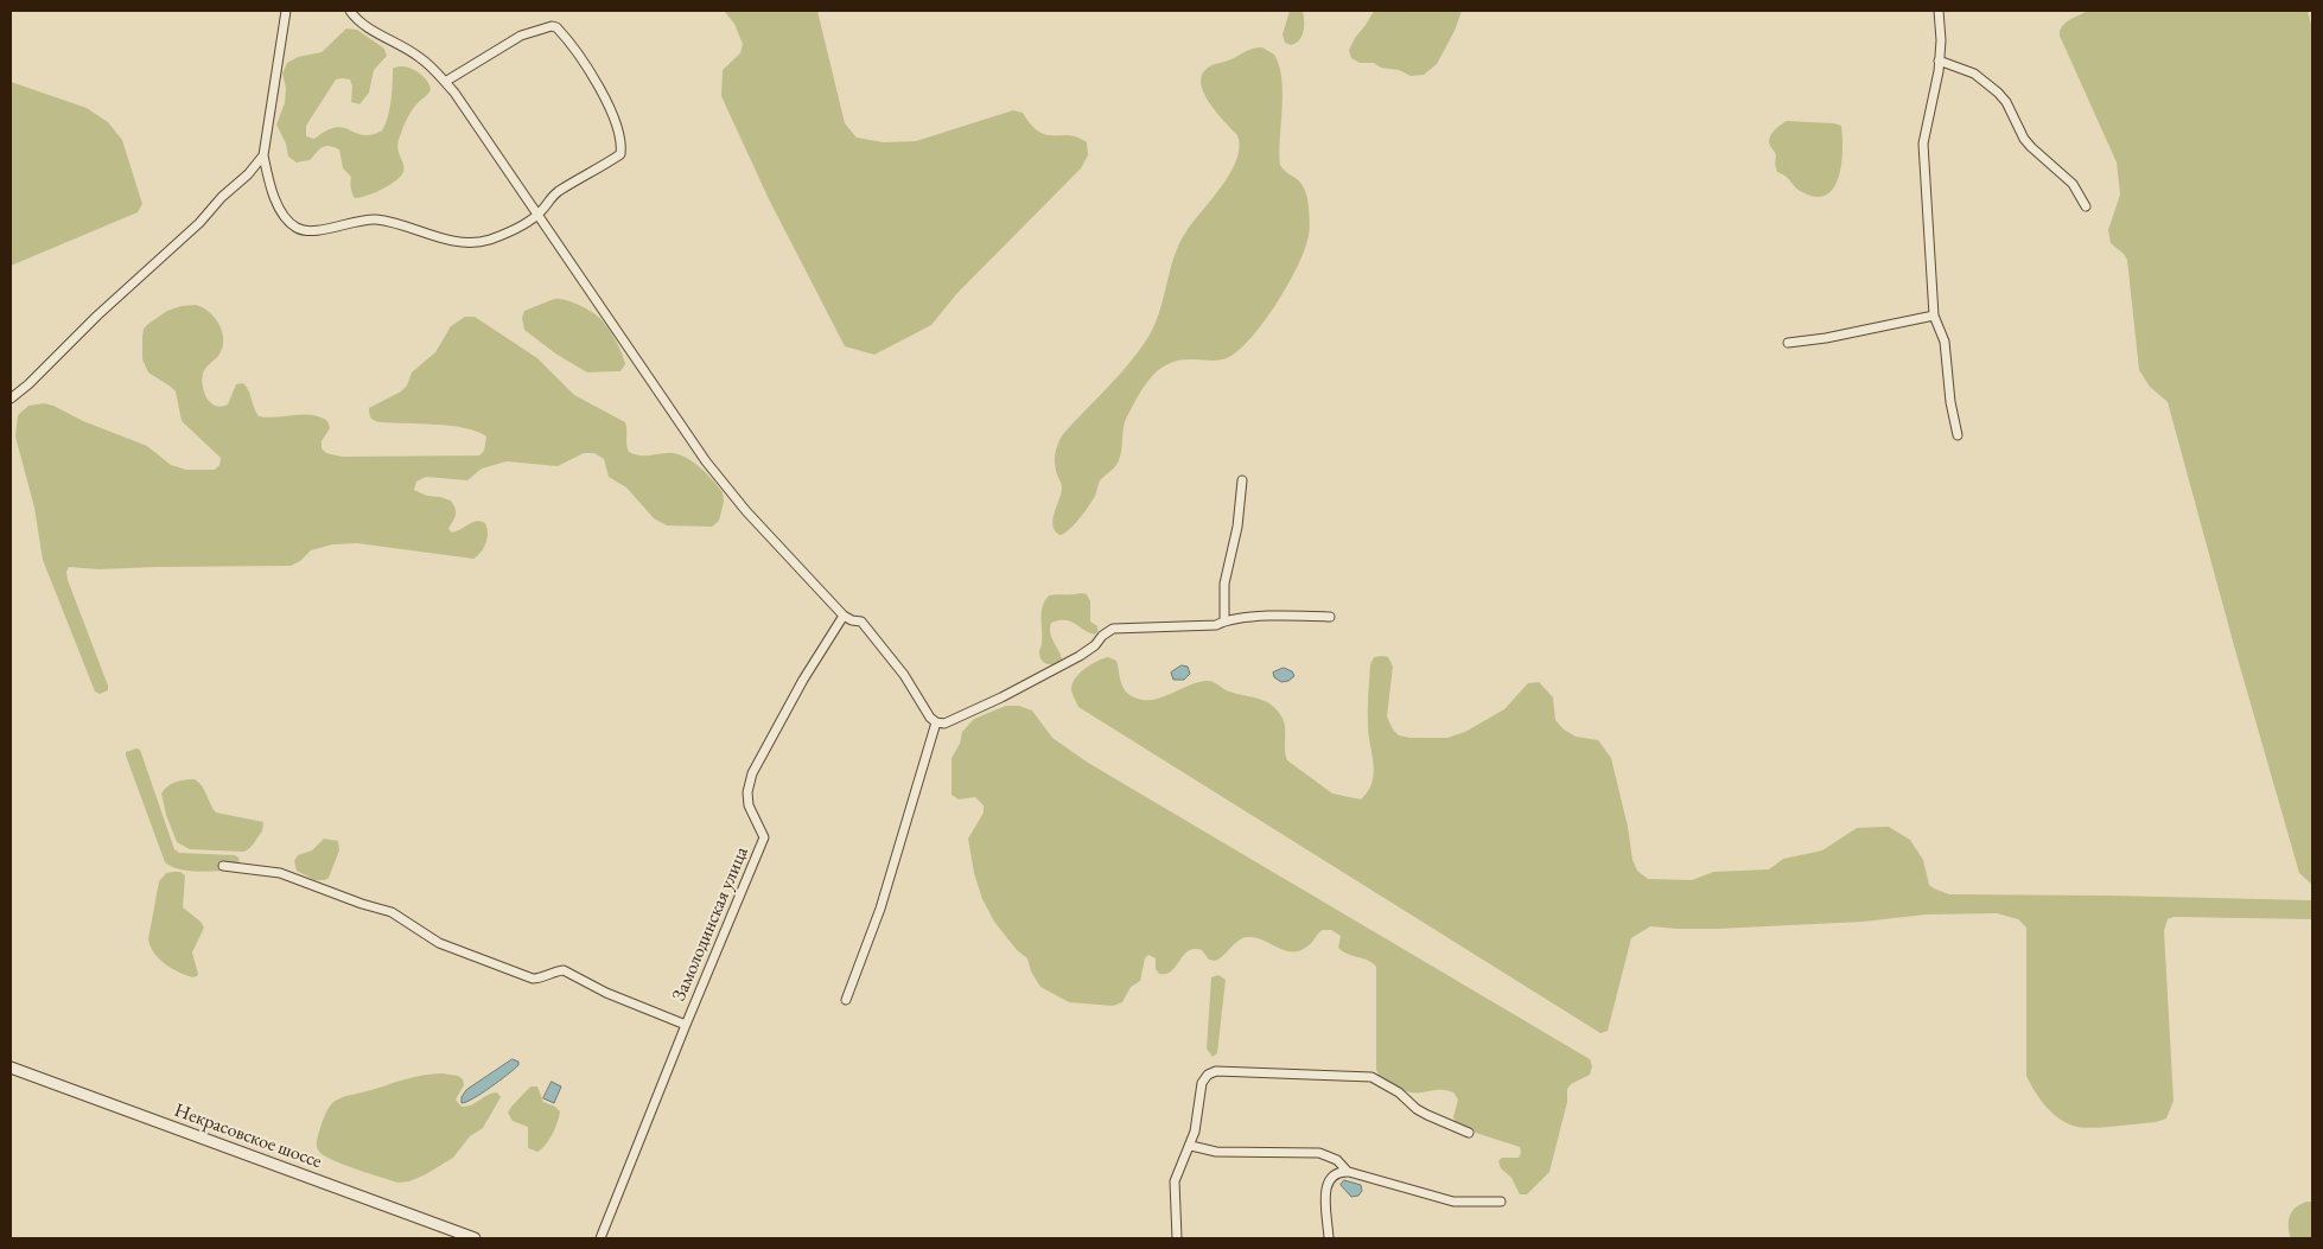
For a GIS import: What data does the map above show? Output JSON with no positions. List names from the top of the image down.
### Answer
{
  "streets": {
    "street": ["Замолодинская улица", "Некрасовское шоссе"]
  }
}
